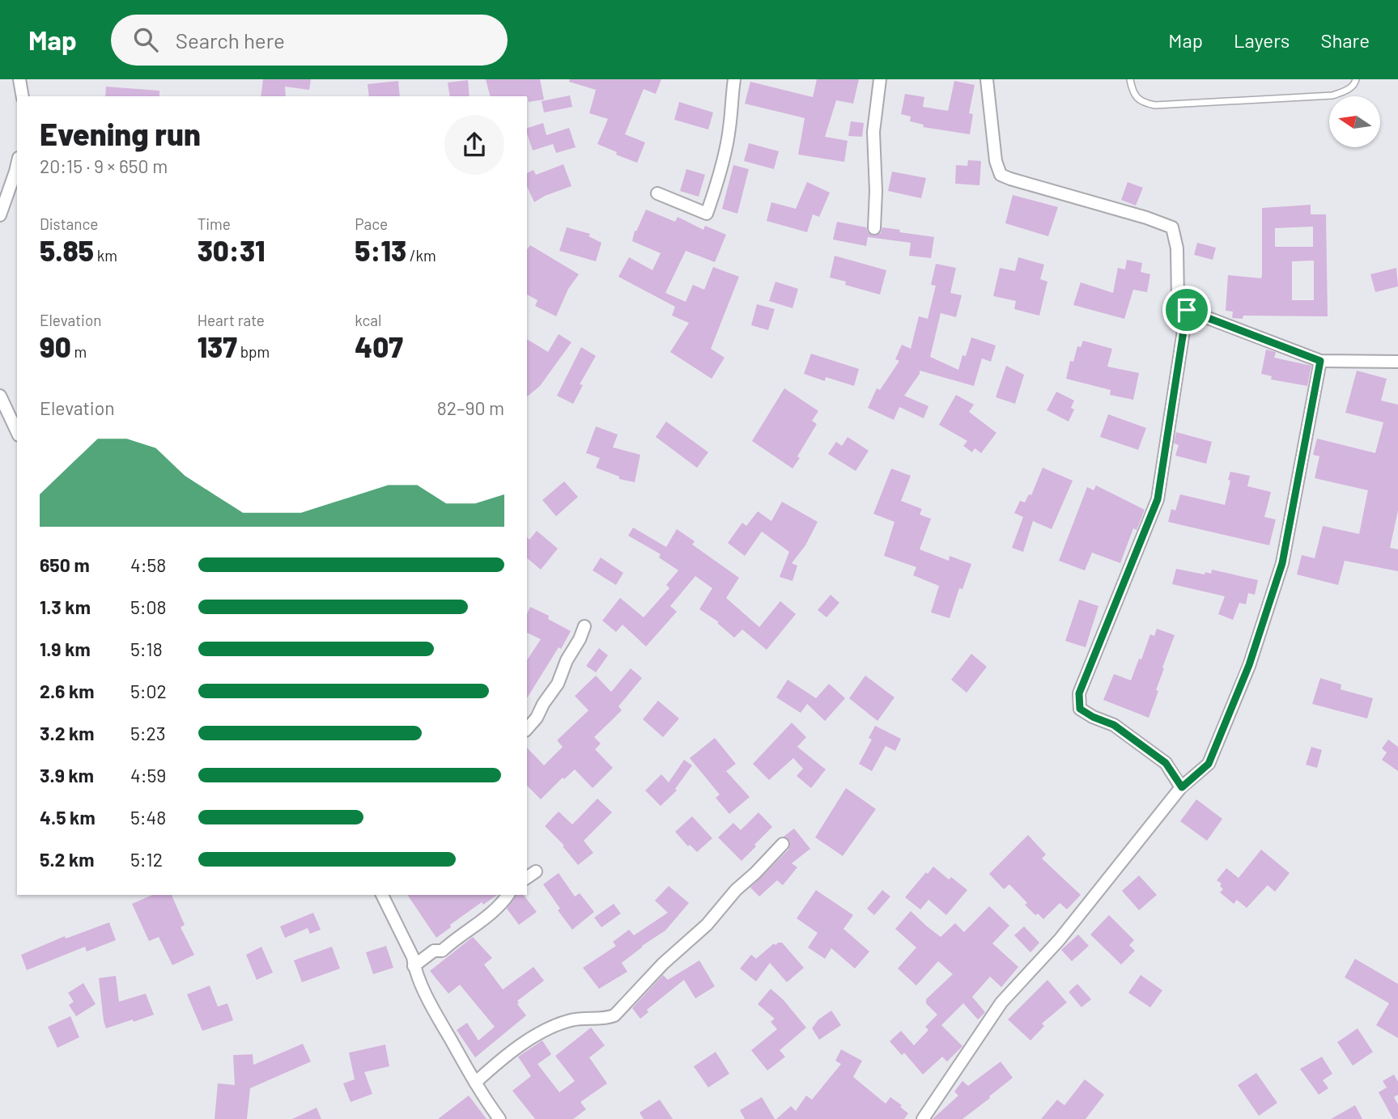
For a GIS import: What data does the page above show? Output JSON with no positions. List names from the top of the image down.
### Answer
{
  "north": "left",
  "page": {
    "header": "Map",
    "search": "Search here",
    "nav": ["Map", "Layers", "Share"],
    "heading": ["Evening run", "20:15 · 9 × 650 m"],
    "stats": [
      ["Distance", "5.85 km"],
      ["Time", "30:31"],
      ["Pace", "5:13 /km"],
      ["Elevation", "90 m"],
      ["Heart rate", "137 bpm"],
      ["kcal", "407"]
    ],
    "chart": ["Elevation", "82–90 m"],
    "list": [
      {
        "name": "650 m",
        "note": "4:58"
      },
      {
        "name": "1.3 km",
        "note": "5:08"
      },
      {
        "name": "1.9 km",
        "note": "5:18"
      },
      {
        "name": "2.6 km",
        "note": "5:02"
      },
      {
        "name": "3.2 km",
        "note": "5:23"
      },
      {
        "name": "3.9 km",
        "note": "4:59"
      },
      {
        "name": "4.5 km",
        "note": "5:48"
      },
      {
        "name": "5.2 km",
        "note": "5:12"
      }
    ]
  }
}
